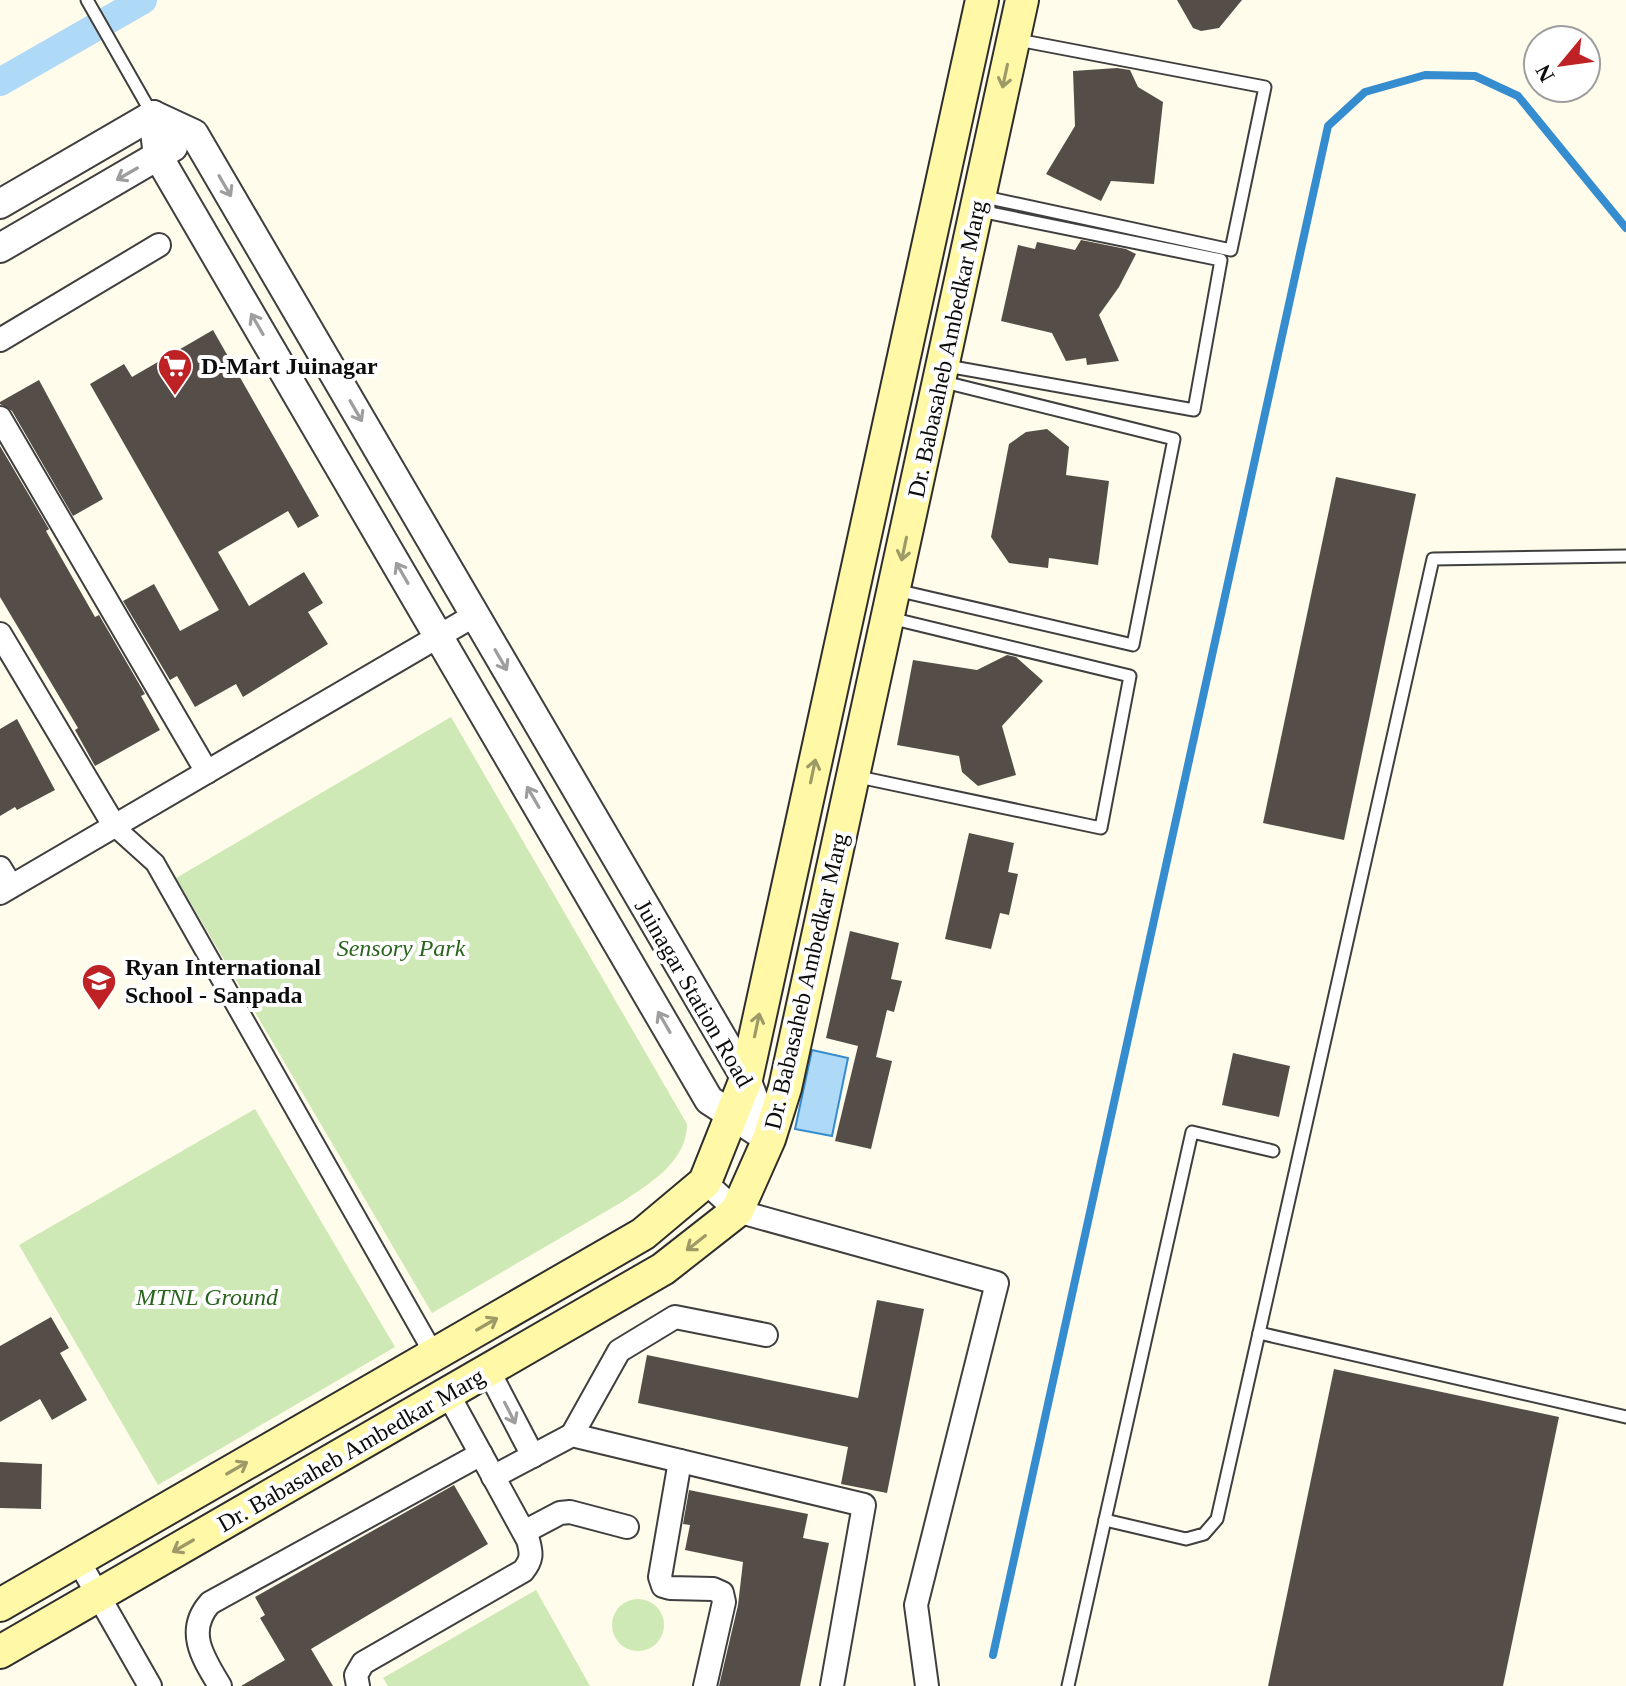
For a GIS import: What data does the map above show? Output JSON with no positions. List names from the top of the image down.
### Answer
{
  "streets": {
    "main road": ["Dr. Babasaheb Ambedkar Marg"],
    "street": ["Juinagar Station Road"]
  },
  "crossings": [
    ["Dr. Babasaheb Ambedkar Marg", "Juinagar Station Road"]
  ],
  "parks": ["Sensory Park", "MTNL Ground"],
  "places": {
    "supermarket": ["D-Mart Juinagar"],
    "school or university": ["Ryan International School - Sanpada"]
  },
  "north": "bottom left"
}
